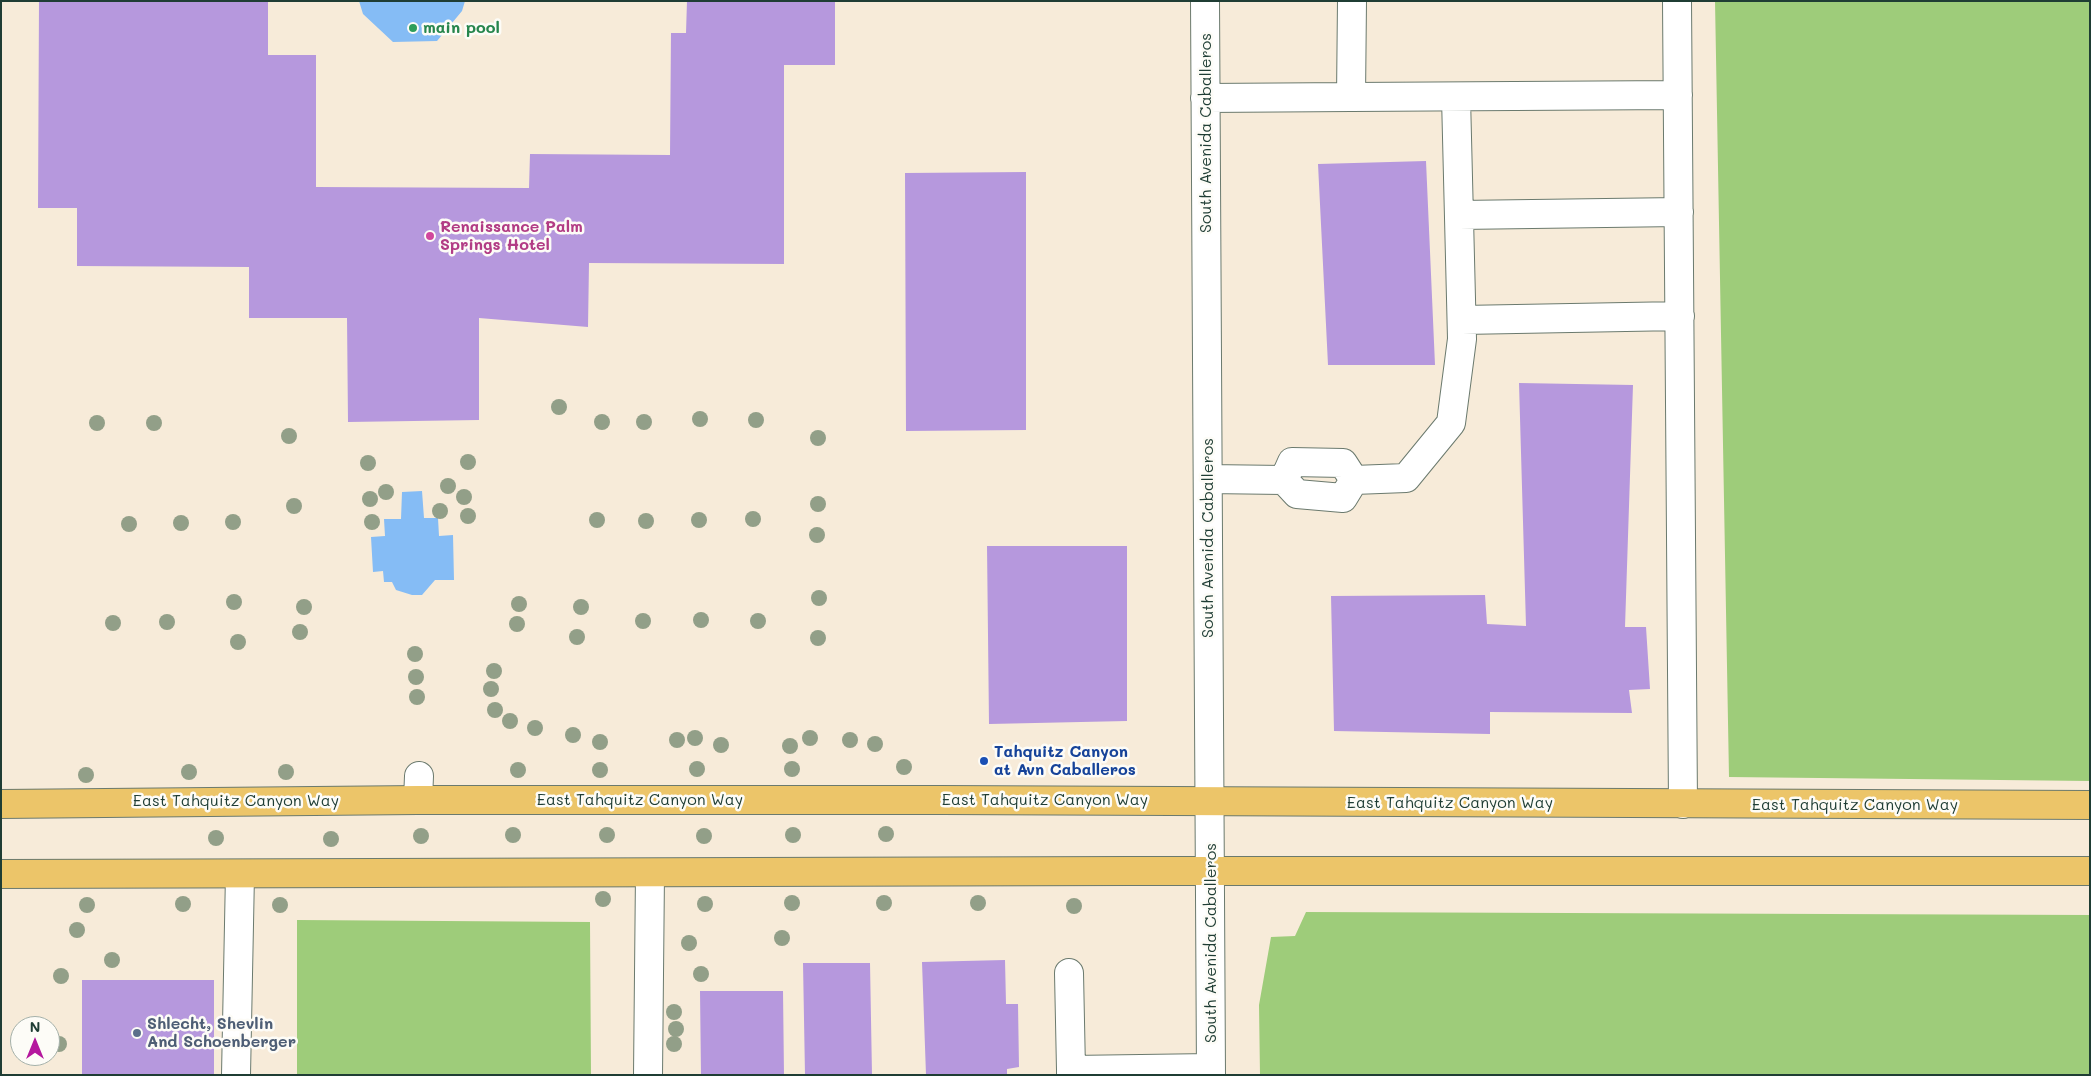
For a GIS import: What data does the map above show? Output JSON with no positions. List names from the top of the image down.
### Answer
{
  "streets": {
    "main road": ["East Tahquitz Canyon Way"],
    "street": ["South Avenida Caballeros"]
  },
  "crossings": [
    ["South Avenida Caballeros", "East Tahquitz Canyon Way"]
  ],
  "places": [
    "main pool",
    "Renaissance Palm Springs Hotel",
    "Tahquitz Canyon at Avn Caballeros",
    "Shlecht, Shevlin And Schoenberger"
  ],
  "north": "top"
}
